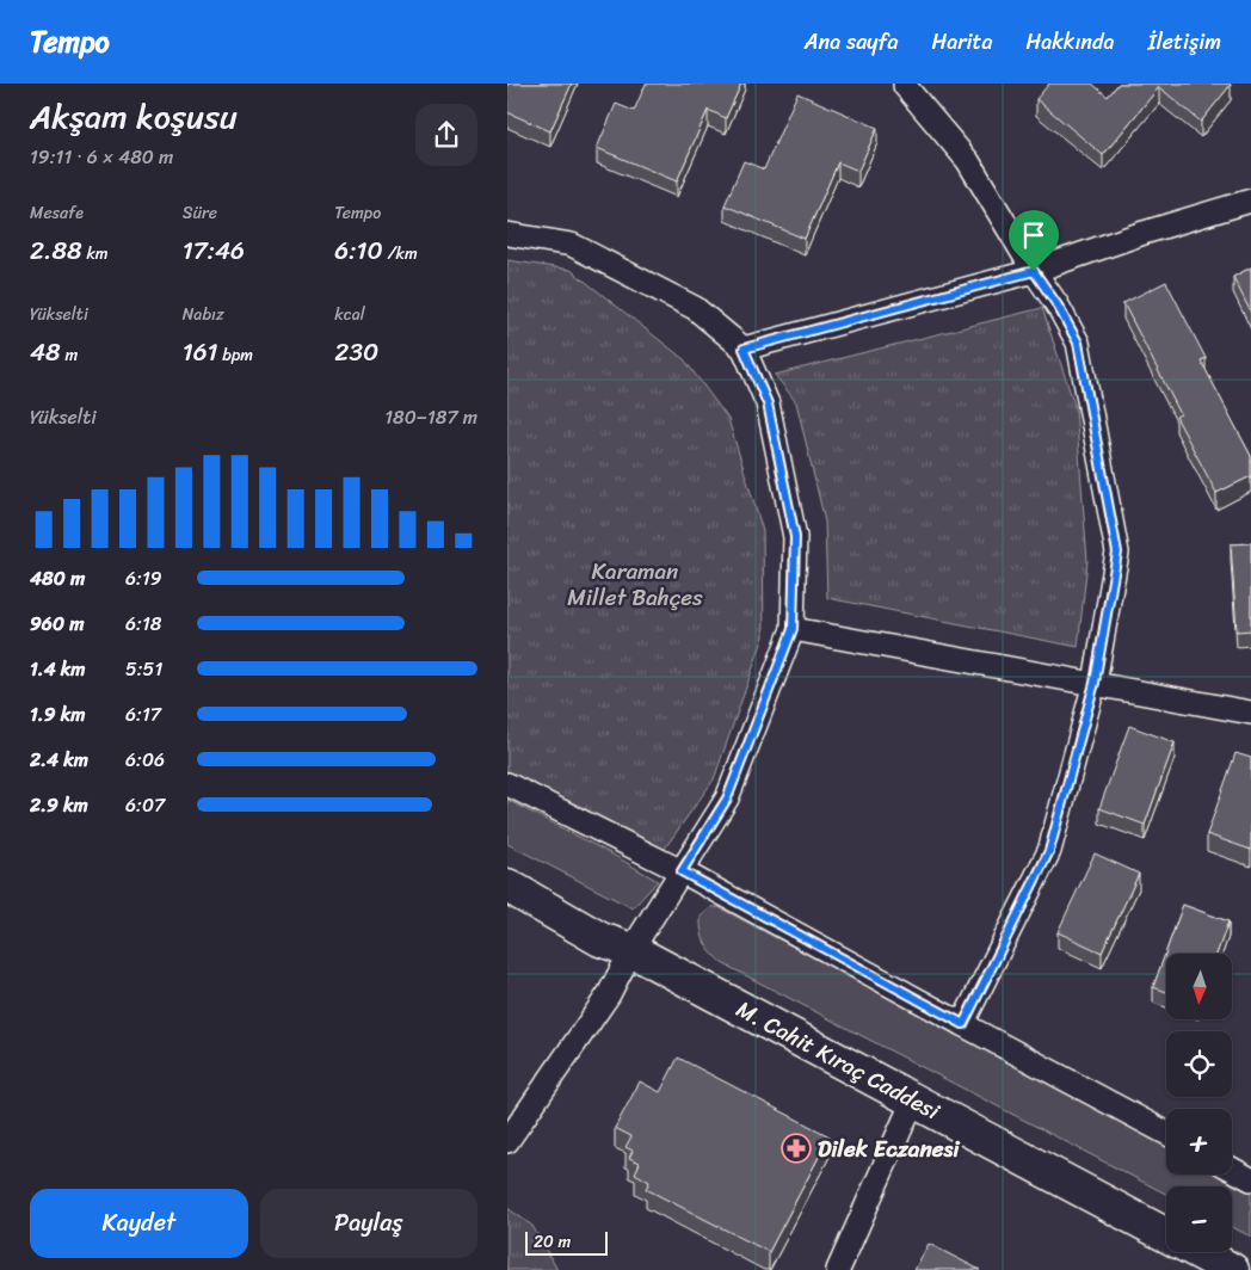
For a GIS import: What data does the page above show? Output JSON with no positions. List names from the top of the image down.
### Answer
{
  "streets": {
    "street": ["M. Cahit Kıraç Caddesi"]
  },
  "parks": ["Karaman Millet Bahçes"],
  "places": {
    "pharmacy": ["Dilek Eczanesi"]
  },
  "scale_bar": "20 m",
  "north": "bottom",
  "page": {
    "header": "Tempo",
    "nav": [
      "Ana sayfa",
      "Harita",
      "Hakkında",
      "İletişim"
    ],
    "heading": ["Akşam koşusu", "19:11 · 6 × 480 m"],
    "stats": [
      ["Mesafe", "2.88 km"],
      ["Süre", "17:46"],
      ["Tempo", "6:10 /km"],
      ["Yükselti", "48 m"],
      ["Nabız", "161 bpm"],
      ["kcal", "230"]
    ],
    "chart": ["Yükselti", "180–187 m"],
    "list": [
      {
        "name": "480 m",
        "note": "6:19"
      },
      {
        "name": "960 m",
        "note": "6:18"
      },
      {
        "name": "1.4 km",
        "note": "5:51"
      },
      {
        "name": "1.9 km",
        "note": "6:17"
      },
      {
        "name": "2.4 km",
        "note": "6:06"
      },
      {
        "name": "2.9 km",
        "note": "6:07"
      }
    ],
    "map_buttons": ["+", "−"],
    "buttons": ["Kaydet", "Paylaş"],
    "scale": "20 m"
  }
}
